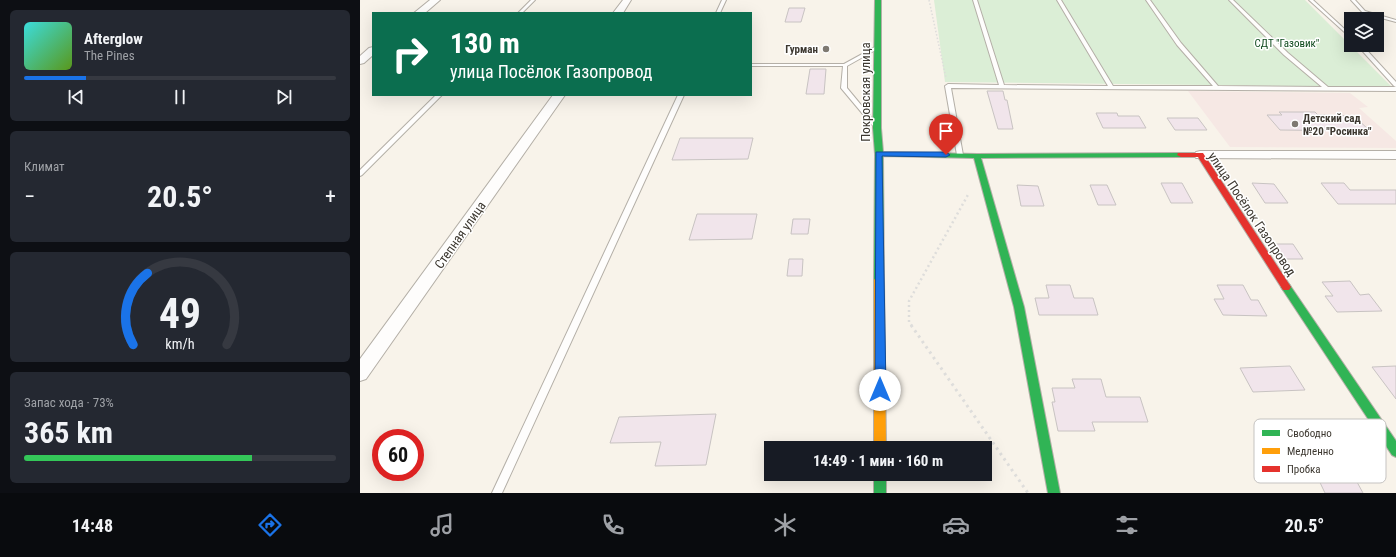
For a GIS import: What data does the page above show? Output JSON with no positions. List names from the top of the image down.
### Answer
{
  "streets": {
    "street": ["Покровская улица", "улица Посёлок Газопровод", "Степная улица"]
  },
  "crossings": [
    ["Покровская улица", "улица Посёлок Газопровод"]
  ],
  "parks": ["СДТ \"Газовик\""],
  "places": ["Гурман", "Детский сад №20 \"Росинка\""],
  "legend": ["Свободно", "Медленно", "Пробка"],
  "page": {
    "turn": ["130 m", "улица Посёлок Газопровод"],
    "song": ["Afterglow", "The Pines"],
    "tile": [
      "Климат",
      ["Запас хода · 73%", "365 km"]
    ],
    "heat": ["−", "20.5°", "+"],
    "limit": "60",
    "trip": "14:49 · 1 мин · 160 m",
    "tabs": ["14:48", "20.5°"],
    "gauge": ["49", "km/h"]
  }
}
